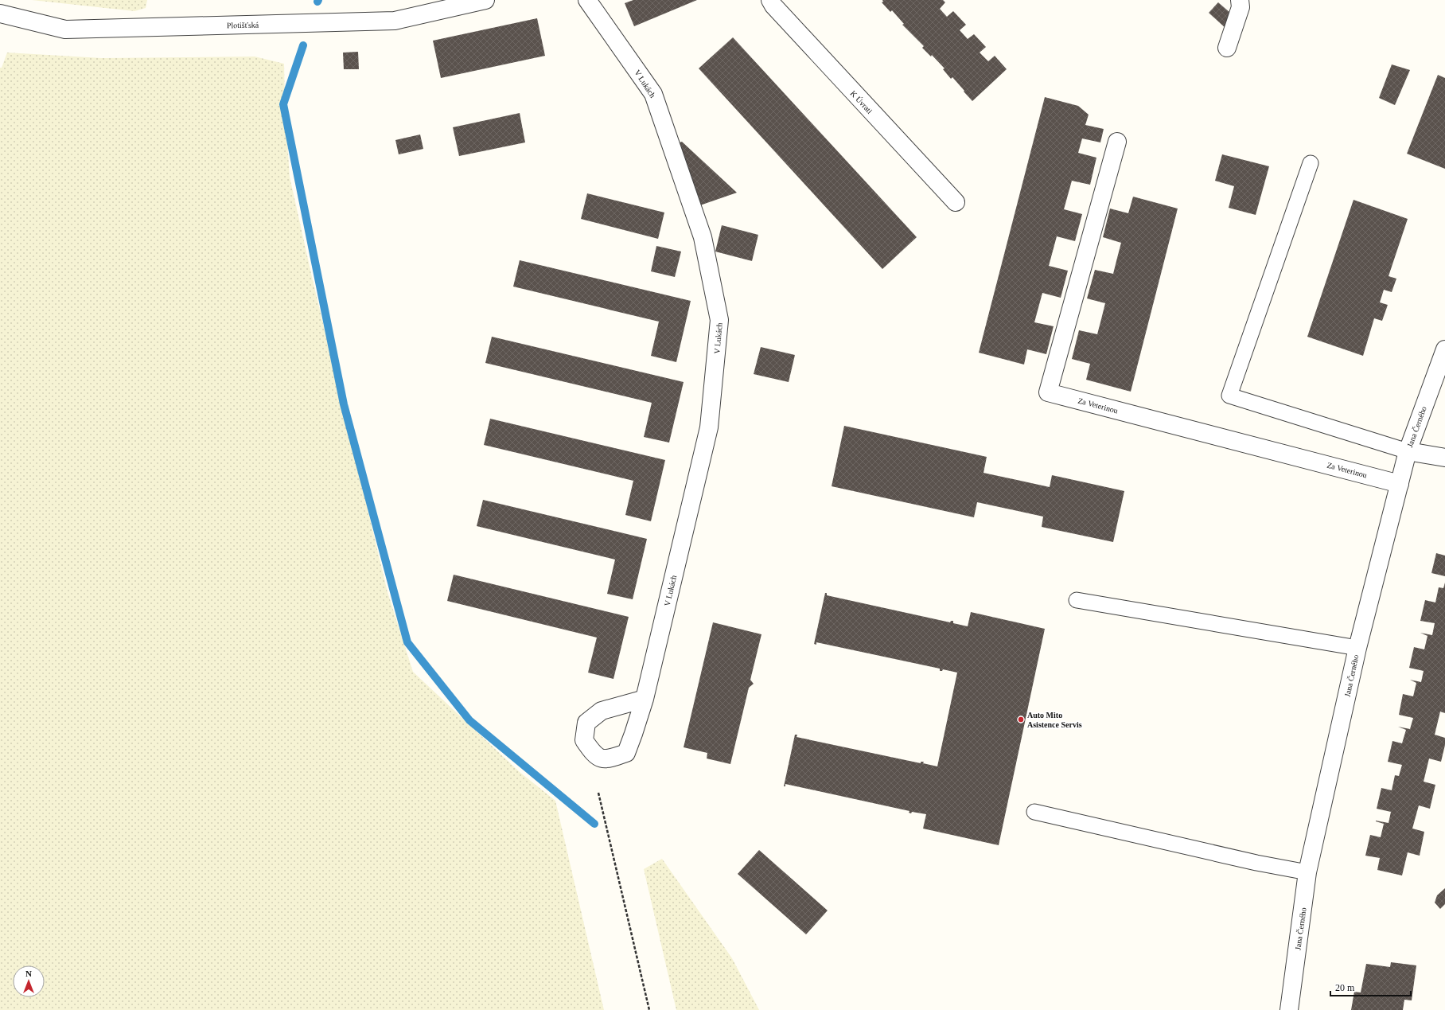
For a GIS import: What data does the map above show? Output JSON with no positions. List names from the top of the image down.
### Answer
{
  "streets": {
    "street": [
      "Plotišťská",
      "V Lukách",
      "K Úvrati",
      "Za Veterinou",
      "Jana Černého"
    ]
  },
  "crossings": [
    ["Za Veterinou", "Jana Černého"]
  ],
  "places": ["Auto Mito Asistence Servis"],
  "scale_bar": "20 m",
  "north": "top"
}
